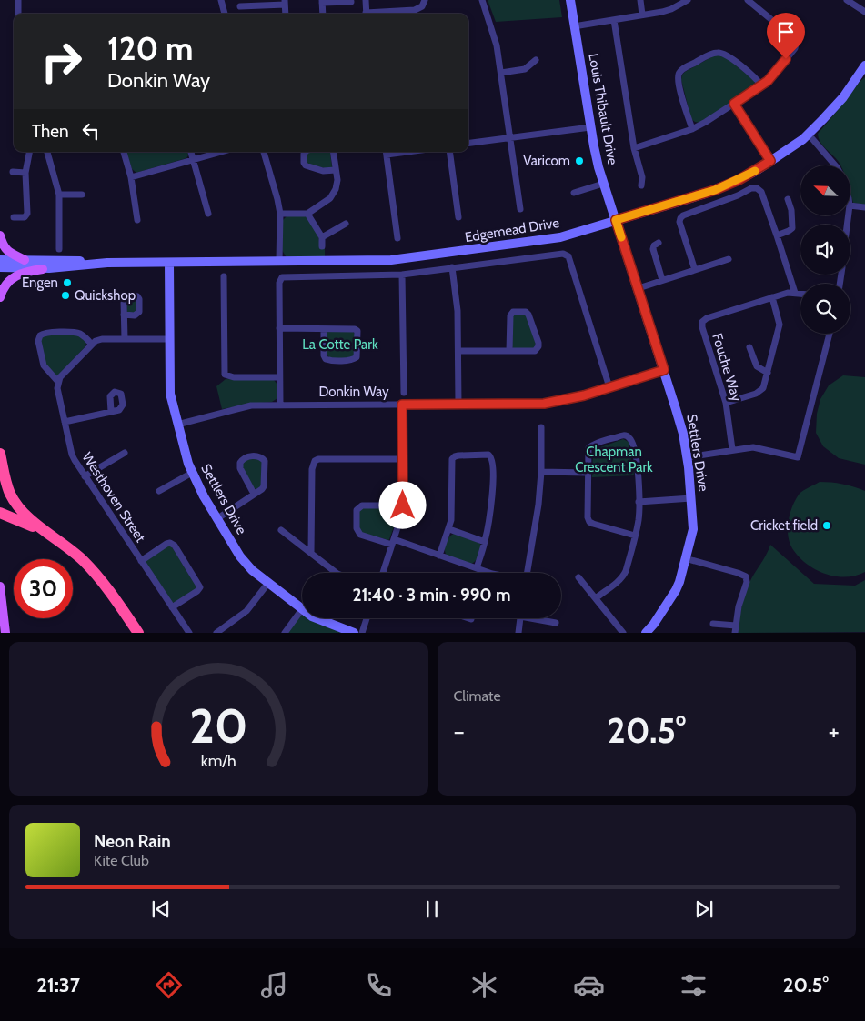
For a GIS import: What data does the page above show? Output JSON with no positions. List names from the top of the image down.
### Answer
{
  "streets": {
    "street": [
      "Louis Thibault Drive",
      "Edgemead Drive",
      "Fouche Way",
      "Donkin Way",
      "Settlers Drive",
      "Westhoven Street"
    ]
  },
  "crossings": [
    ["Louis Thibault Drive", "Edgemead Drive"],
    ["Louis Thibault Drive", "Settlers Drive"],
    ["Edgemead Drive", "Donkin Way"],
    ["Edgemead Drive", "Settlers Drive"],
    ["Donkin Way", "Settlers Drive"]
  ],
  "parks": ["La Cotte Park", "Chapman Crescent Park"],
  "places": [
    "Varicom",
    "Engen",
    "Quickshop",
    "Cricket field"
  ],
  "north": "top left",
  "page": {
    "turn": ["120 m", "Donkin Way"],
    "then": "Then",
    "limit": "30",
    "trip": "21:40 · 3 min · 990 m",
    "tile": "Climate",
    "heat": ["−", "20.5°", "+"],
    "song": ["Neon Rain", "Kite Club"],
    "tabs": ["21:37", "20.5°"],
    "gauge": ["20", "km/h"]
  }
}
